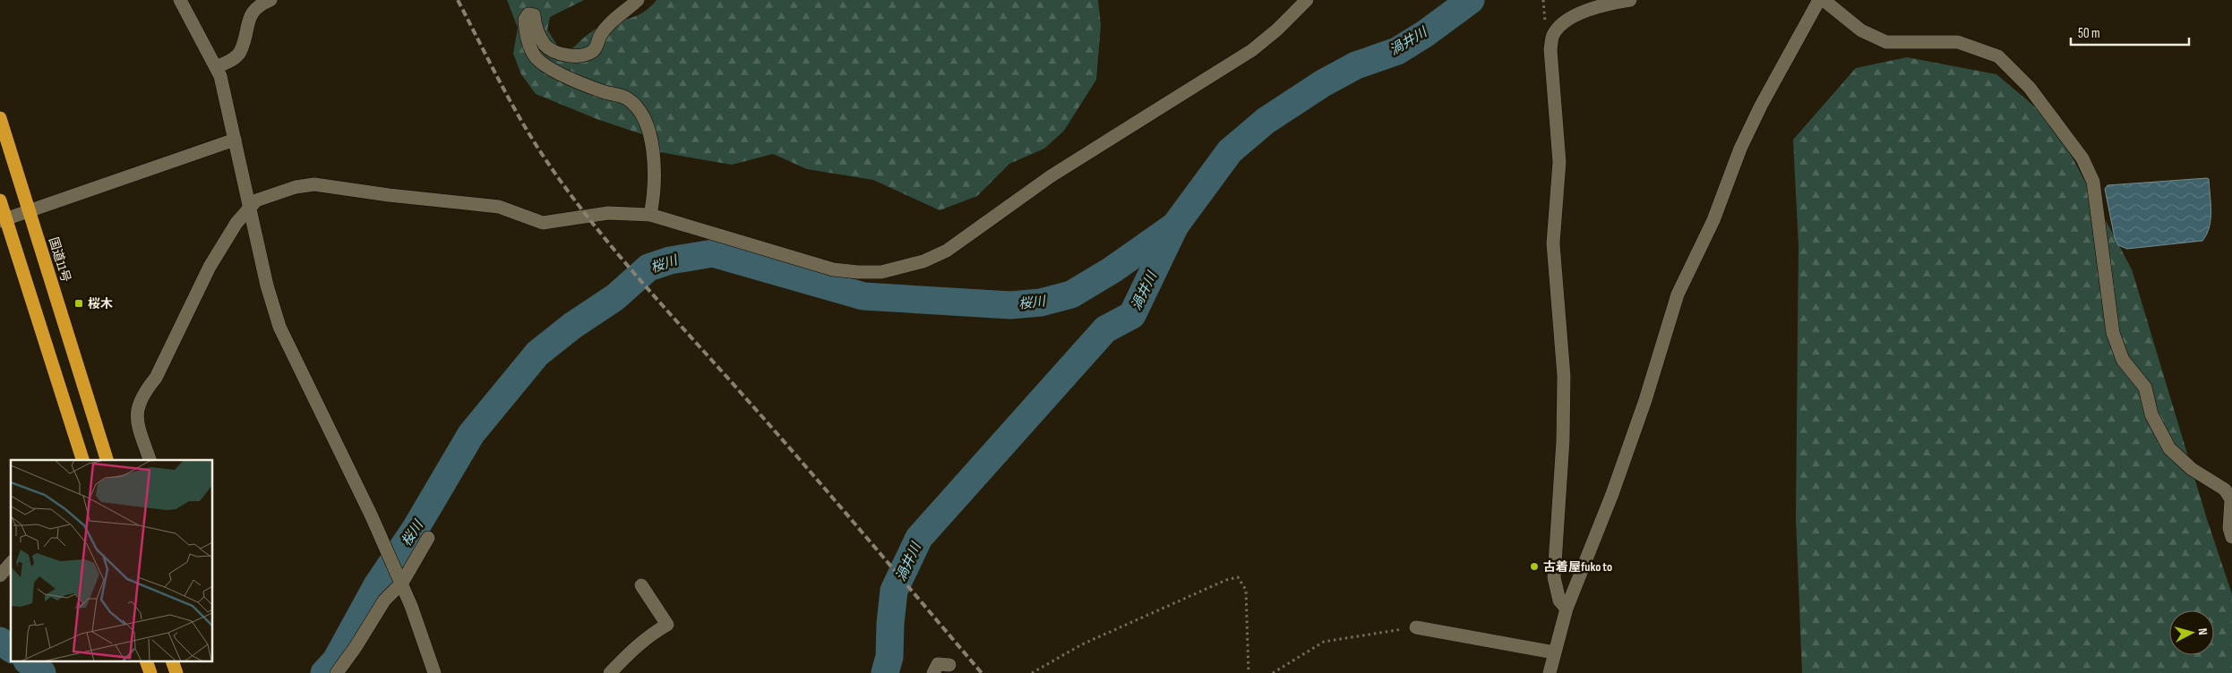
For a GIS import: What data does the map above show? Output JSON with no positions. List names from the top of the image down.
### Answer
{
  "streets": {
    "highway": ["国道11号"]
  },
  "water": ["渦井川", "桜川"],
  "places": {
    "transit": ["桜木"],
    "other": ["古着屋fuko to"]
  },
  "scale_bar": "50 m",
  "north": "right"
}
